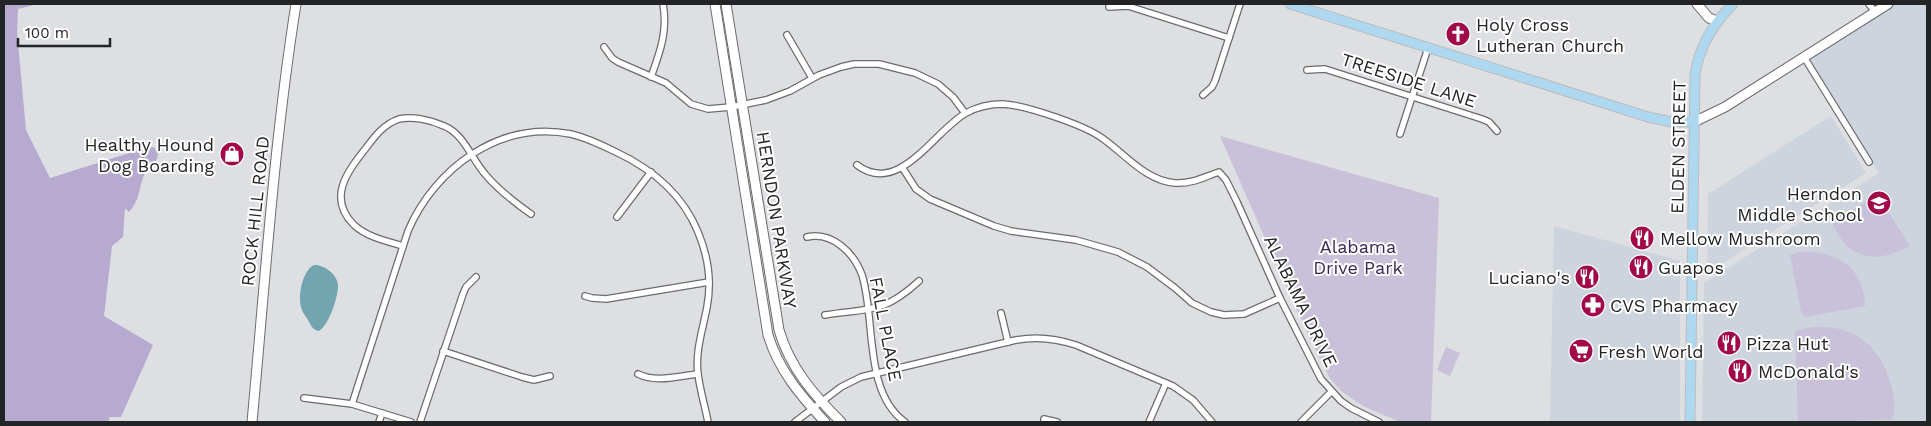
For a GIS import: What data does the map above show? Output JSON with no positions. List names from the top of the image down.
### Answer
{
  "streets": {
    "main road": ["ELDEN STREET", "ROCK HILL ROAD", "HERNDON PARKWAY"],
    "street": ["TREESIDE LANE", "ALABAMA DRIVE", "FALL PLACE"]
  },
  "parks": ["Alabama Drive Park"],
  "places": {
    "church": ["Holy Cross Lutheran Church"],
    "shop": ["Healthy Hound Dog Boarding"],
    "school or university": ["Herndon Middle School"],
    "restaurant": [
      "Mellow Mushroom",
      "Guapos",
      "Luciano's",
      "Pizza Hut",
      "McDonald's"
    ],
    "pharmacy": ["CVS Pharmacy"],
    "supermarket": ["Fresh World"]
  },
  "scale_bar": "100 m"
}
